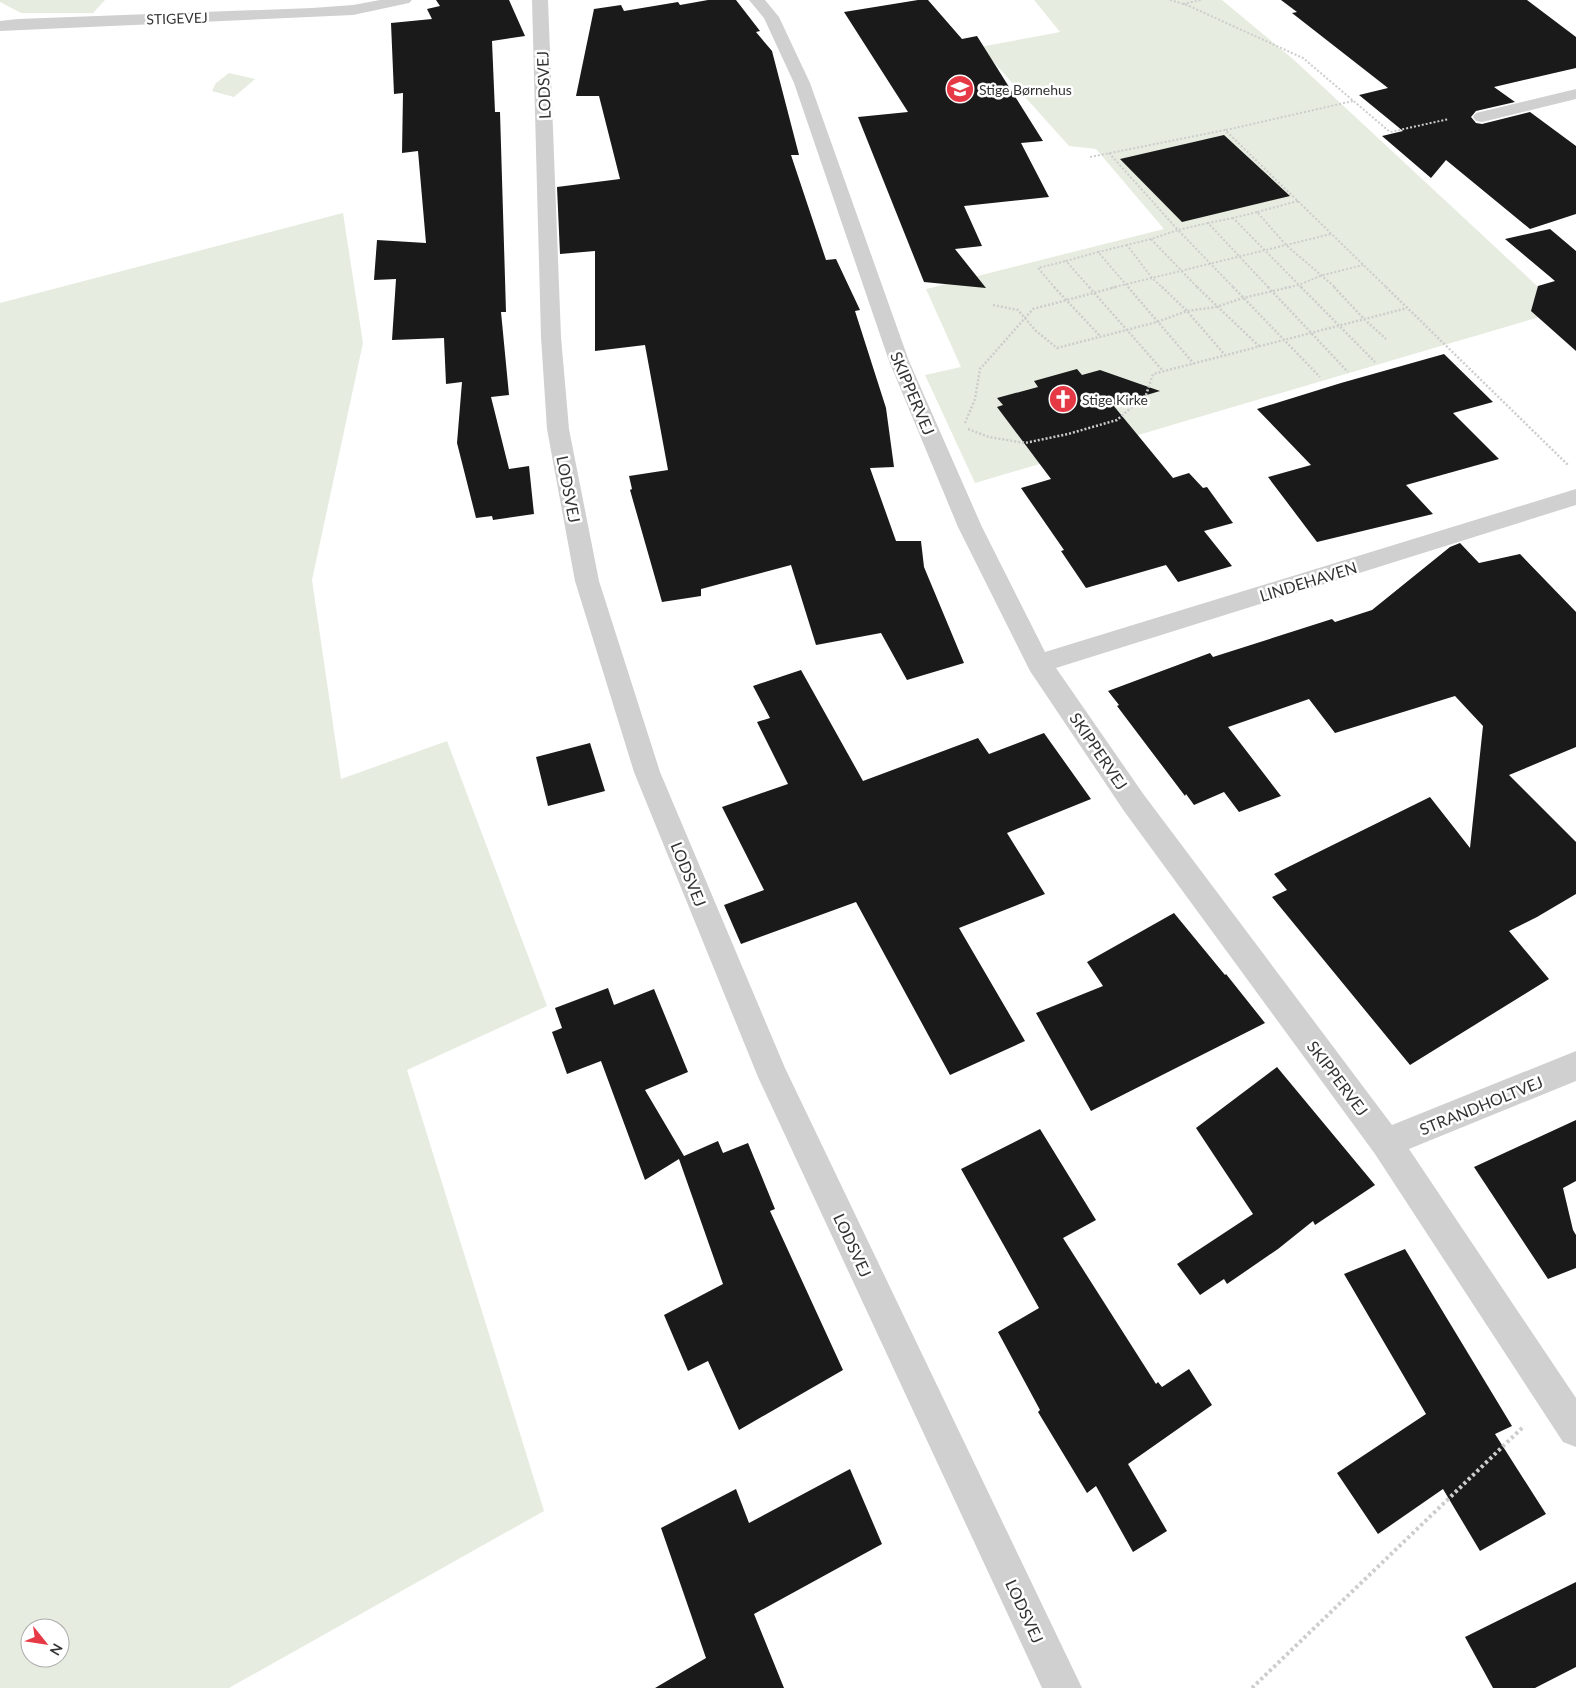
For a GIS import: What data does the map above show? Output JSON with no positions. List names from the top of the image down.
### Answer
{
  "streets": {
    "street": [
      "STIGEVEJ",
      "LODSVEJ",
      "SKIPPERVEJ",
      "LINDEHAVEN",
      "STRANDHOLTVEJ"
    ]
  },
  "crossings": [
    ["SKIPPERVEJ", "LINDEHAVEN"],
    ["SKIPPERVEJ", "STRANDHOLTVEJ"]
  ],
  "places": {
    "school or university": ["Stige Børnehus"],
    "church": ["Stige Kirke"]
  },
  "north": "bottom right"
}
